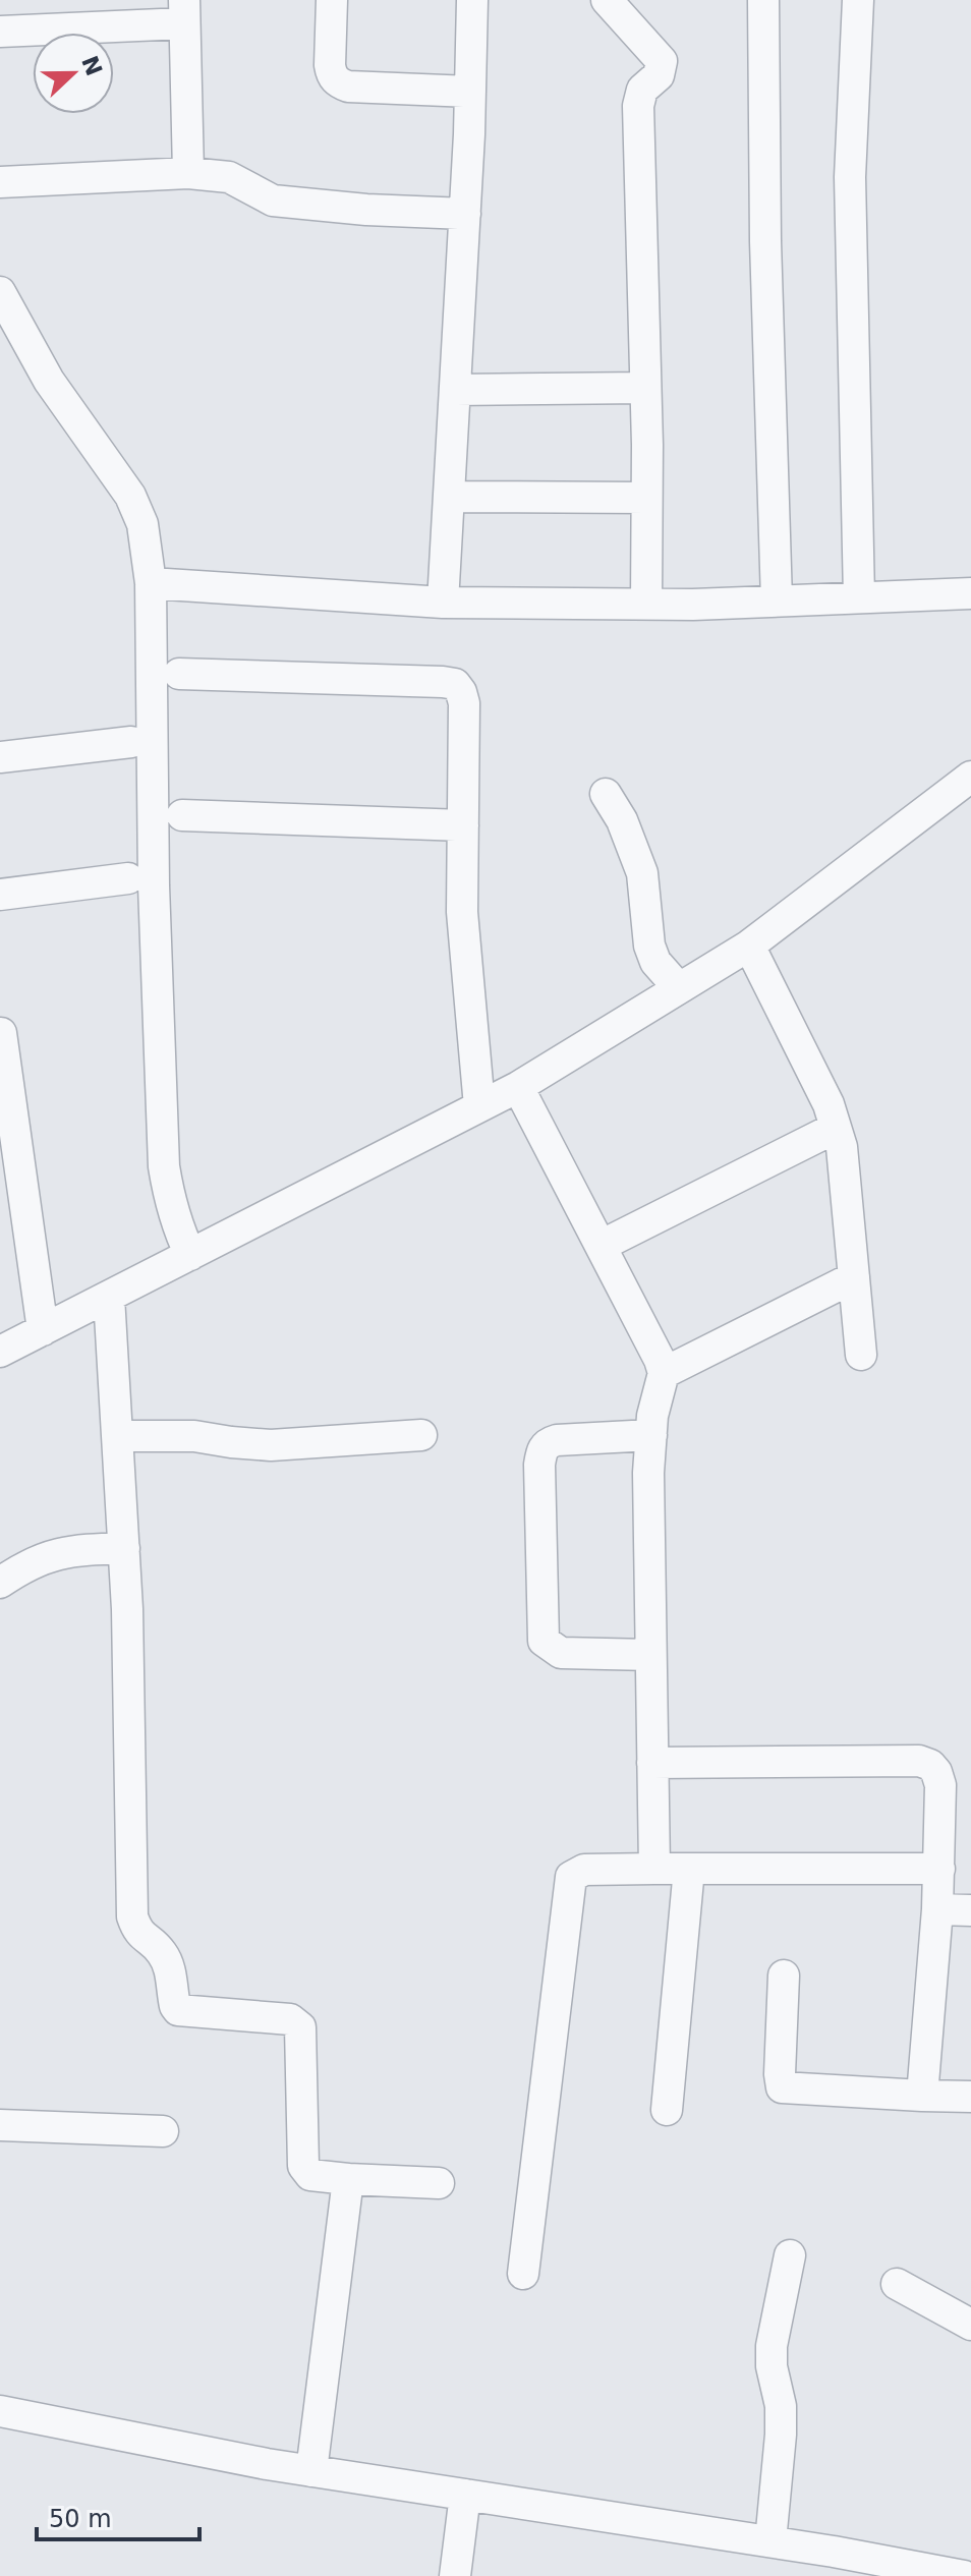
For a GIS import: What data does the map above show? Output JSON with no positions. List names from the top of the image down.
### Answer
{
  "scale_bar": "50 m",
  "north": "right"
}
